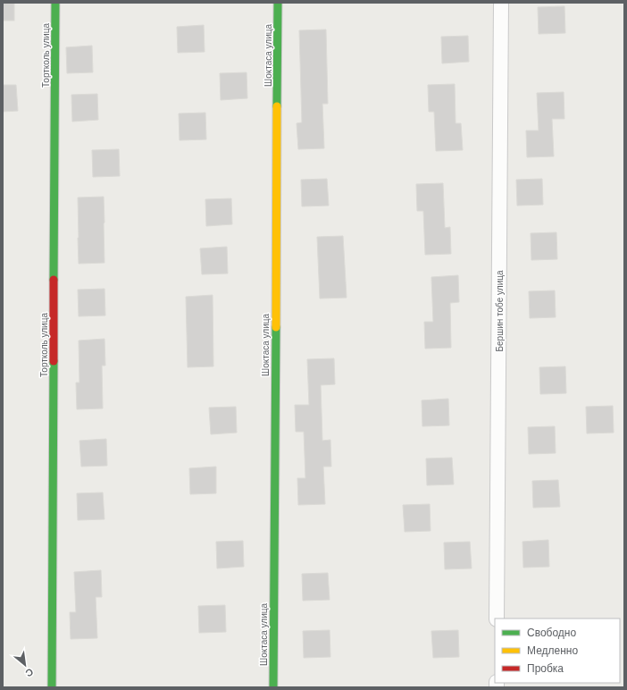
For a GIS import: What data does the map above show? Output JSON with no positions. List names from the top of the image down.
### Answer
{
  "streets": {
    "street": ["Тортколь улица", "Шоктаса улица", "Бершин тобе улица"]
  },
  "legend": ["Свободно", "Медленно", "Пробка"],
  "north": "bottom right"
}
